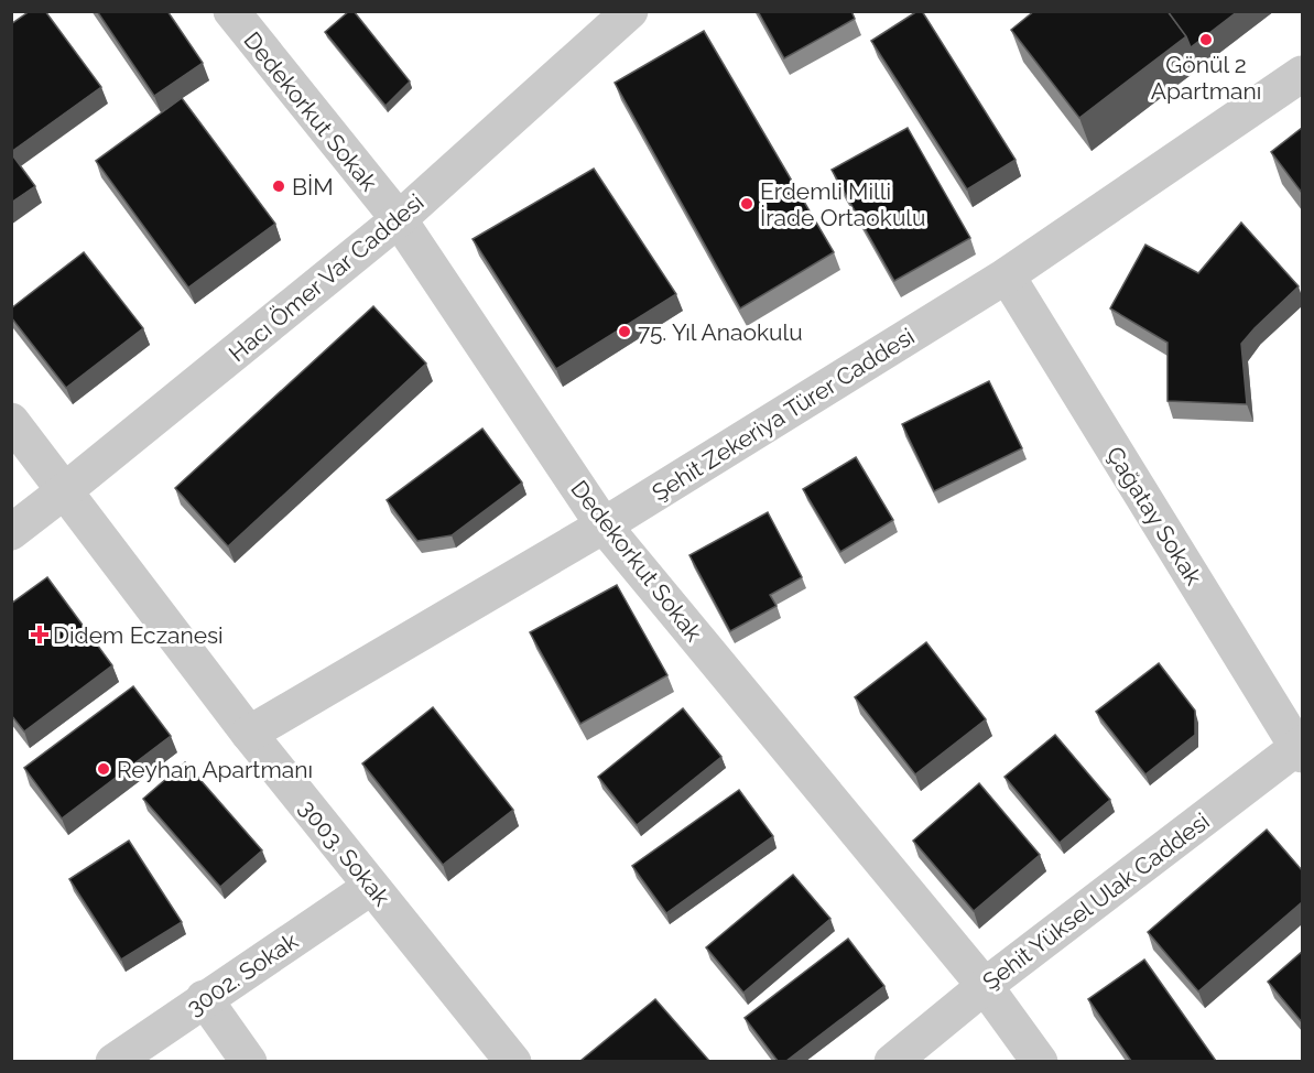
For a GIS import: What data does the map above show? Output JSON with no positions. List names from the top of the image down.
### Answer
{
  "streets": {
    "street": [
      "Dedekorkut Sokak",
      "Hacı Ömer Var Caddesi",
      "Şehit Zekeriya Türer Caddesi",
      "Çağatay Sokak",
      "3003. Sokak",
      "Şehit Yüksel Ulak Caddesi",
      "3002. Sokak"
    ]
  },
  "crossings": [
    ["Dedekorkut Sokak", "Hacı Ömer Var Caddesi"],
    ["Dedekorkut Sokak", "Şehit Zekeriya Türer Caddesi"],
    ["Dedekorkut Sokak", "Şehit Yüksel Ulak Caddesi"],
    ["Hacı Ömer Var Caddesi", "3003. Sokak"],
    ["Şehit Zekeriya Türer Caddesi", "Çağatay Sokak"],
    ["Şehit Zekeriya Türer Caddesi", "3003. Sokak"],
    ["Çağatay Sokak", "Şehit Yüksel Ulak Caddesi"],
    ["3003. Sokak", "3002. Sokak"]
  ],
  "places": {
    "other": [
      "Gönül 2 Apartmanı",
      "BİM",
      "Erdemli Milli İrade Ortaokulu",
      "75. Yıl Anaokulu",
      "Reyhan Apartmanı"
    ],
    "health": ["Didem Eczanesi"]
  }
}
